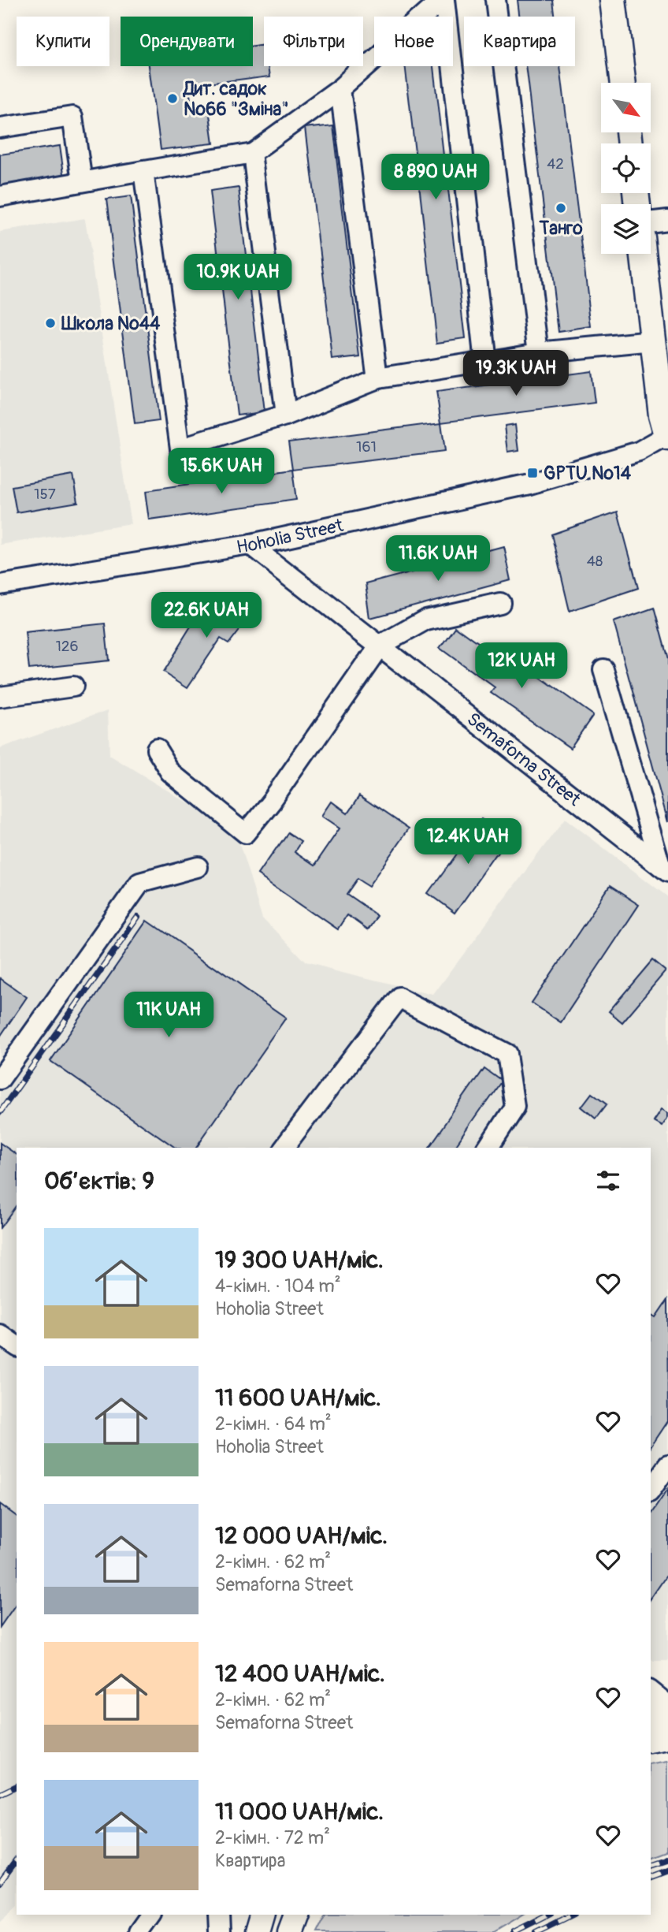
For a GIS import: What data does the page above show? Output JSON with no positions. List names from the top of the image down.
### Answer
{
  "streets": {
    "street": ["Hoholia Street", "Semaforna Street"]
  },
  "crossings": [
    ["Hoholia Street", "Semaforna Street"]
  ],
  "places": {
    "other": ["Дит. садок №66 \"Зміна\"", "Танго", "Школа №44"],
    "transit": ["GPTU №14"]
  },
  "house_numbers": [
    "42",
    "161",
    "157",
    "48",
    "126"
  ],
  "north": "bottom right",
  "page": {
    "chip": [
      "Купити",
      "Орендувати",
      "Фільтри",
      "Нове",
      "Квартира"
    ],
    "price": [
      "8 890 UAH",
      "10.9K UAH",
      "19.3K UAH",
      "15.6K UAH",
      "11.6K UAH",
      "22.6K UAH",
      "12K UAH",
      "12.4K UAH",
      "11K UAH"
    ],
    "heading": "Об’єктів: 9",
    "list": [
      {
        "name": "19 300 UAH/міс.",
        "note": "4-кімн. · 104 m² · Hoholia Street"
      },
      {
        "name": "11 600 UAH/міс.",
        "note": "2-кімн. · 64 m² · Hoholia Street"
      },
      {
        "name": "12 000 UAH/міс.",
        "note": "2-кімн. · 62 m² · Semaforna Street"
      },
      {
        "name": "12 400 UAH/міс.",
        "note": "2-кімн. · 62 m² · Semaforna Street"
      },
      {
        "name": "11 000 UAH/міс.",
        "note": "2-кімн. · 72 m² · Квартира"
      }
    ]
  }
}
